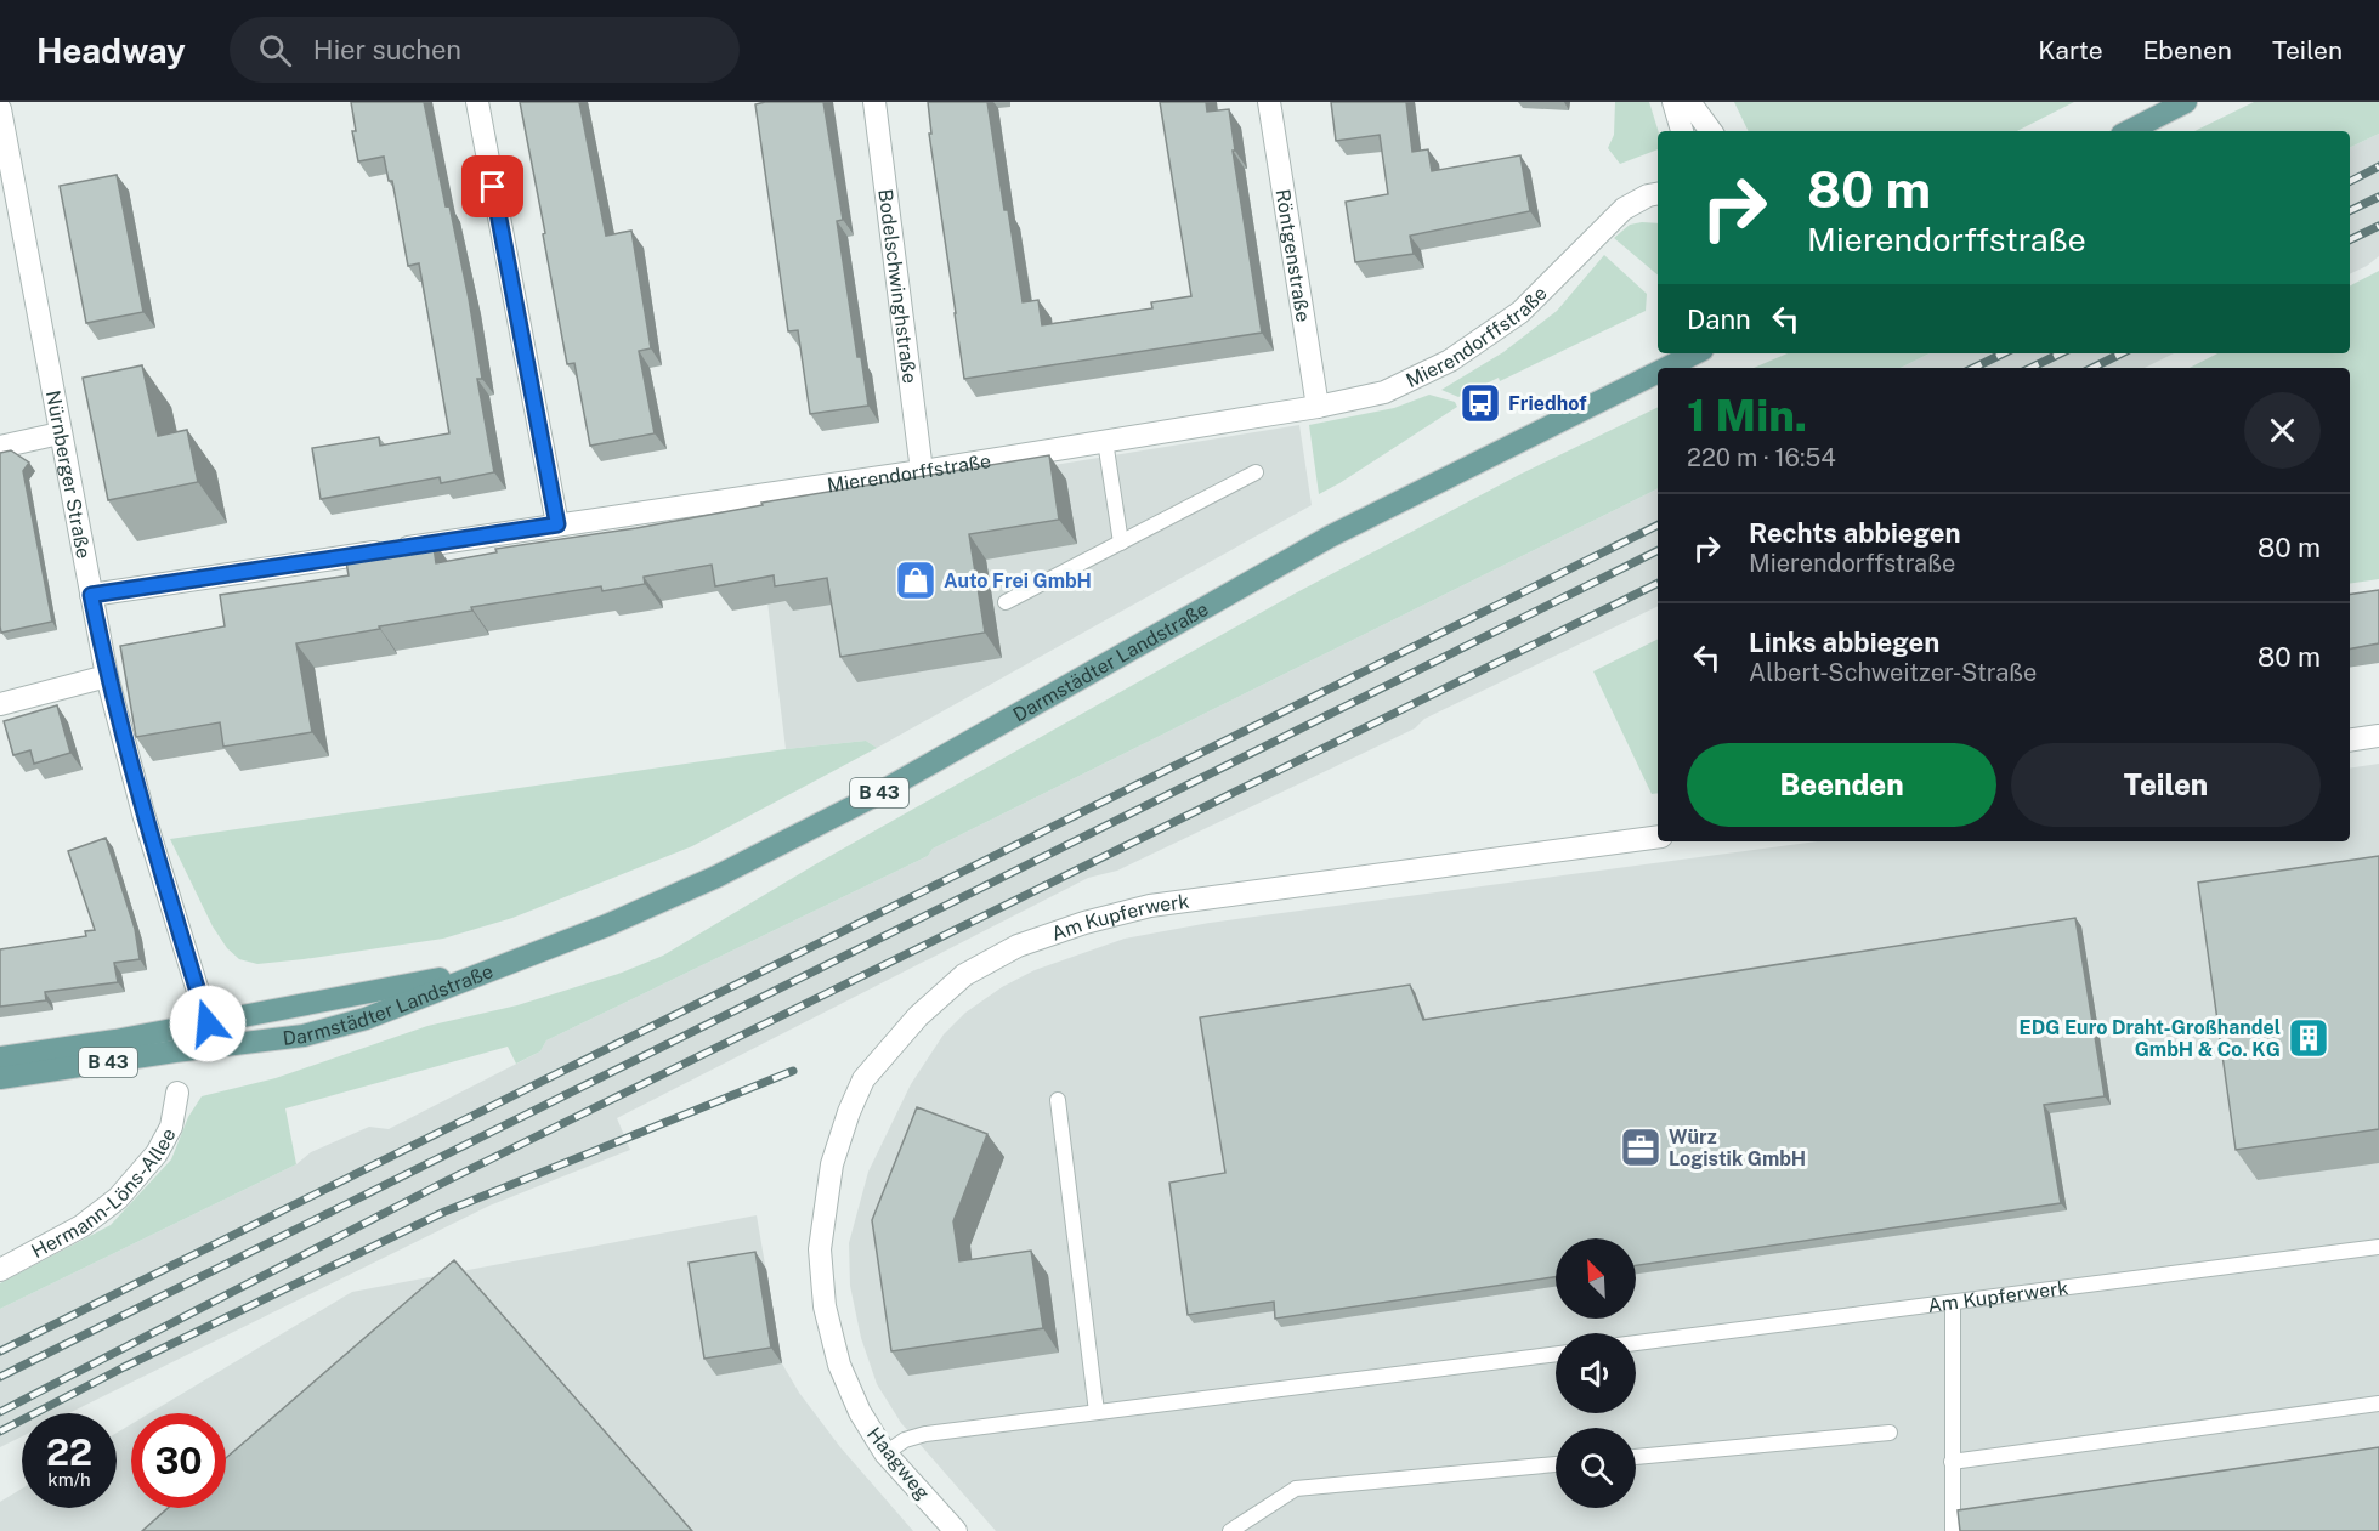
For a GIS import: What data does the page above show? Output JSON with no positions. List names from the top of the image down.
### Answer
{
  "streets": {
    "main road": ["Darmstädter Landstraße", "B 43"],
    "street": [
      "Röntgenstraße",
      "Bodelschwinghstraße",
      "Mierendorffstraße",
      "Nürnberger Straße",
      "Am Kupferwerk",
      "Hermann-Löns-Allee",
      "Haagweg"
    ]
  },
  "crossings": [
    ["Röntgenstraße", "Mierendorffstraße"],
    ["Bodelschwinghstraße", "Mierendorffstraße"],
    ["Mierendorffstraße", "Nürnberger Straße"],
    ["Nürnberger Straße", "Darmstädter Landstraße"],
    ["Am Kupferwerk", "Haagweg"]
  ],
  "places": {
    "bus stop": ["Friedhof"],
    "shop": ["Auto Frei GmbH"],
    "building": ["EDG Euro Draht-Großhandel GmbH & Co. KG"],
    "office": ["Würz Logistik GmbH"]
  },
  "north": "top left",
  "page": {
    "header": "Headway",
    "search": "Hier suchen",
    "nav": ["Karte", "Ebenen", "Teilen"],
    "turn": ["80 m", "Mierendorffstraße"],
    "then": "Dann",
    "heading": ["1 Min.", "220 m · 16:54"],
    "list": [
      {
        "name": "Rechts abbiegen",
        "note": "Mierendorffstraße",
        "value": "80 m"
      },
      {
        "name": "Links abbiegen",
        "note": "Albert-Schweitzer-Straße",
        "value": "80 m"
      }
    ],
    "buttons": ["Beenden", "Teilen"],
    "speed": "22 km/h",
    "limit": "30"
  }
}
